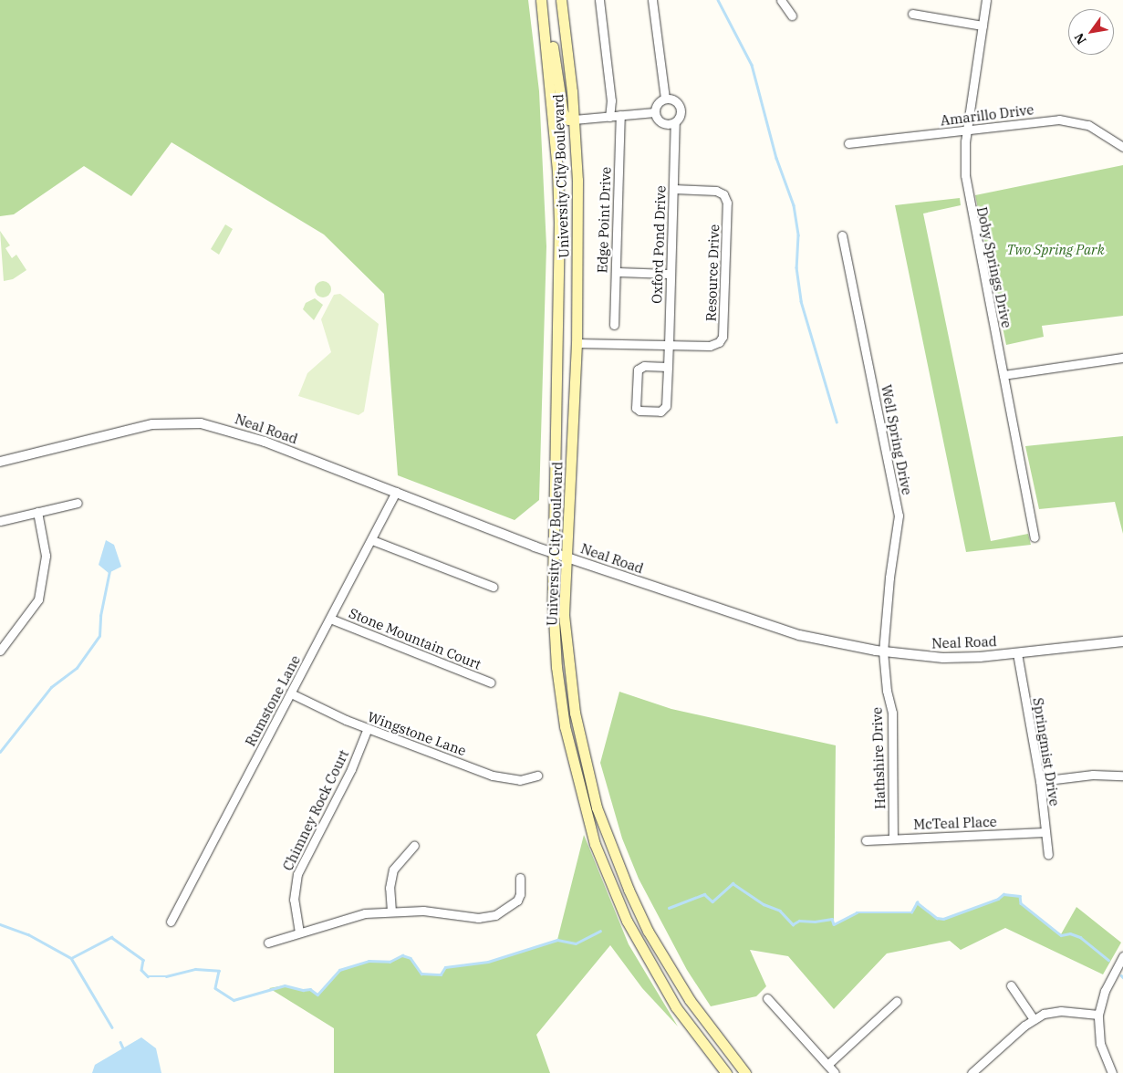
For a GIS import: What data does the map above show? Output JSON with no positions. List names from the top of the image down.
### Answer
{
  "streets": {
    "main road": ["University City Boulevard"],
    "street": [
      "Amarillo Drive",
      "Edge Point Drive",
      "Oxford Pond Drive",
      "Doby Springs Drive",
      "Resource Drive",
      "Neal Road",
      "Well Spring Drive",
      "Stone Mountain Court",
      "Rumstone Lane",
      "Wingstone Lane",
      "Springmist Drive",
      "Hathshire Drive",
      "Chimney Rock Court",
      "McTeal Place"
    ]
  },
  "crossings": [
    ["Amarillo Drive", "Doby Springs Drive"],
    ["University City Boulevard", "Resource Drive"],
    ["University City Boulevard", "Neal Road"],
    ["Oxford Pond Drive", "Resource Drive"],
    ["Neal Road", "Well Spring Drive"],
    ["Neal Road", "Rumstone Lane"],
    ["Neal Road", "Springmist Drive"],
    ["Neal Road", "Hathshire Drive"],
    ["Well Spring Drive", "Hathshire Drive"],
    ["Stone Mountain Court", "Rumstone Lane"],
    ["Rumstone Lane", "Wingstone Lane"],
    ["Wingstone Lane", "Chimney Rock Court"],
    ["Springmist Drive", "McTeal Place"],
    ["Hathshire Drive", "McTeal Place"]
  ],
  "parks": ["Two Spring Park"],
  "north": "bottom left"
}
